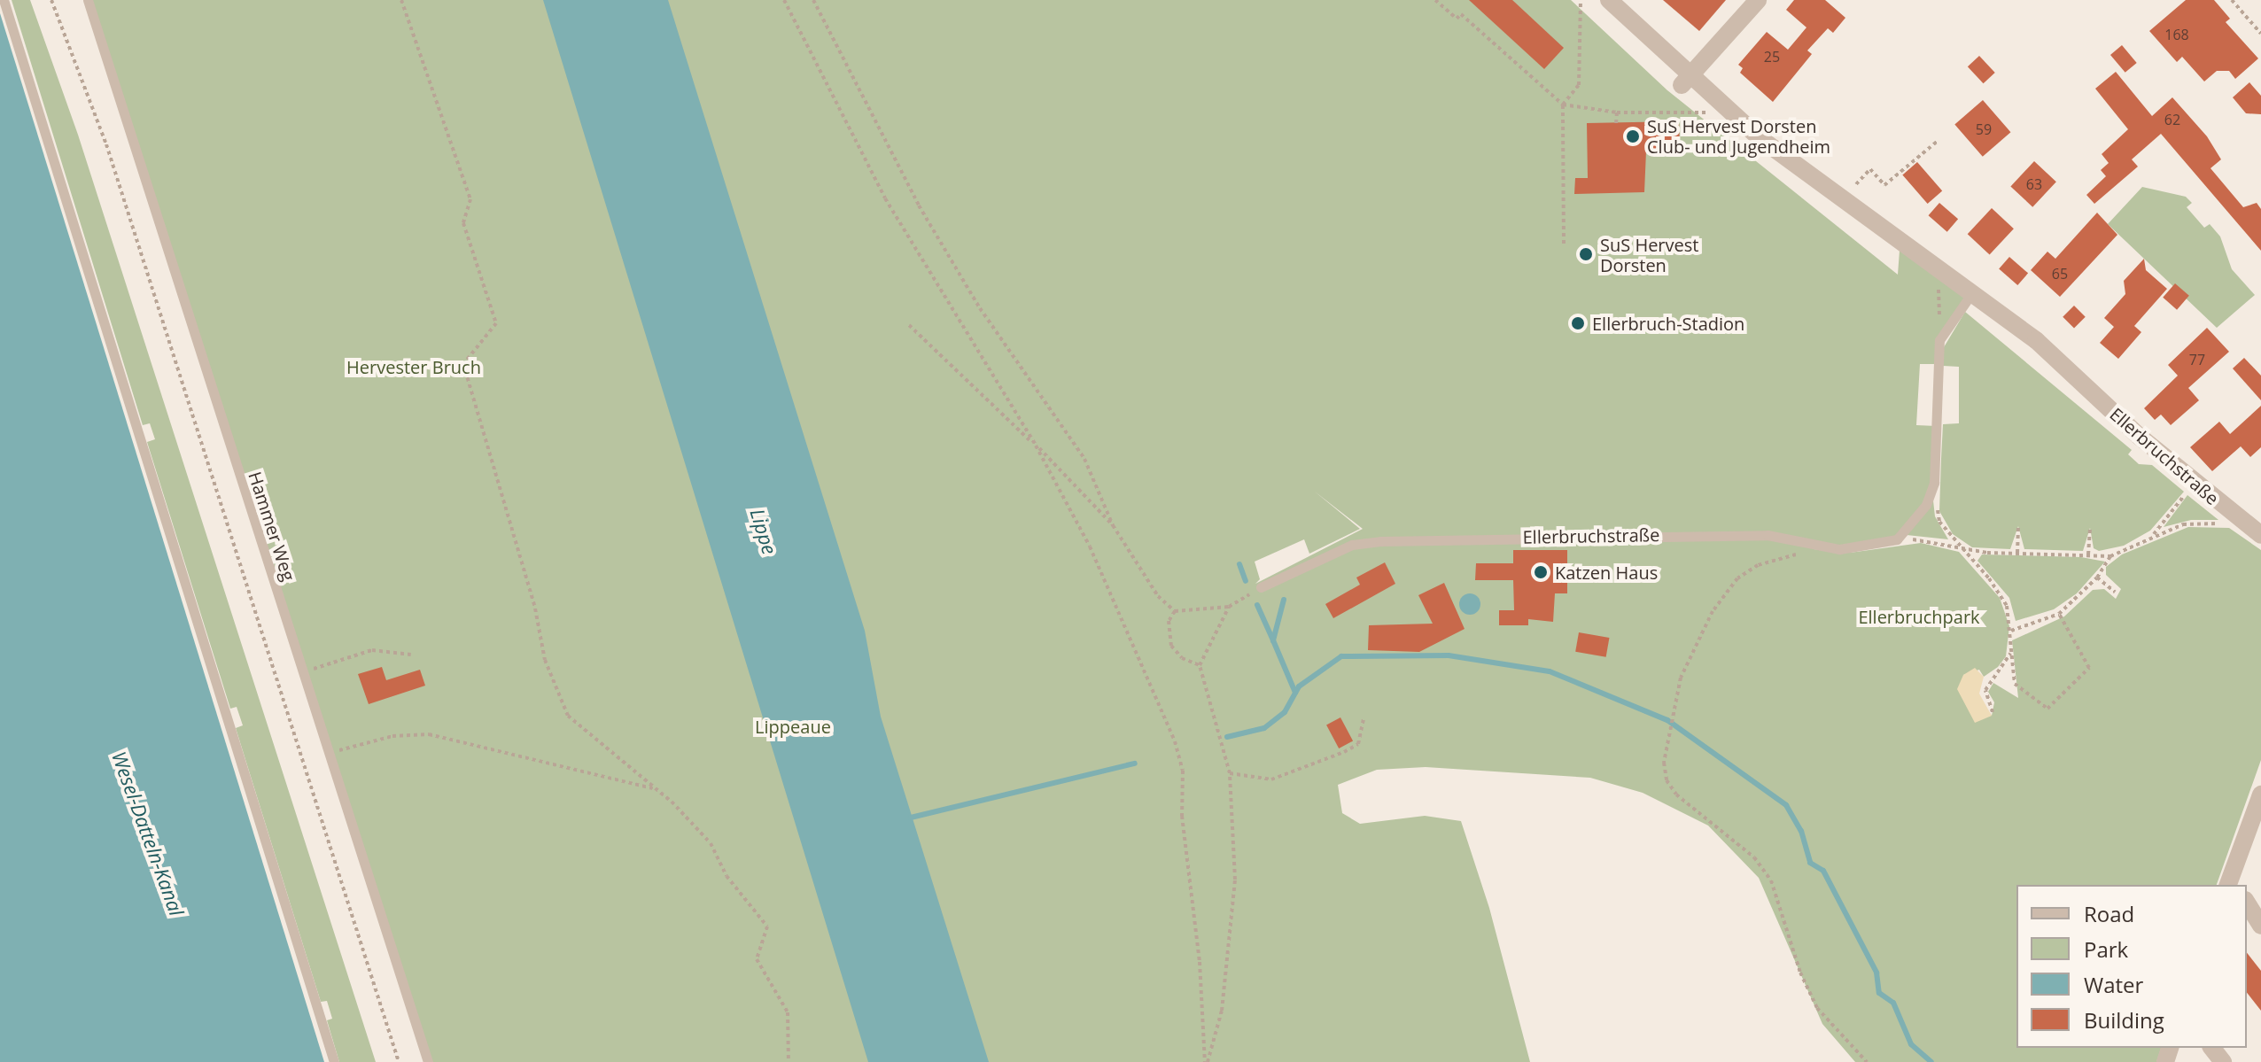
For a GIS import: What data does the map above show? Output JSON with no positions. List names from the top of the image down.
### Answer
{
  "streets": {
    "street": ["Ellerbruchstraße"],
    "lane": ["Hammer Weg"]
  },
  "water": ["Lippe", "Wesel-Datteln-Kanal"],
  "parks": ["Hervester Bruch", "Ellerbruchpark", "Lippeaue"],
  "places": [
    "SuS Hervest Dorsten Club- und Jugendheim",
    "SuS Hervest Dorsten",
    "Ellerbruch-Stadion",
    "Katzen Haus"
  ],
  "house_numbers": [
    "168",
    "25",
    "62",
    "59",
    "63",
    "65",
    "77"
  ],
  "legend": [
    "Road",
    "Park",
    "Water",
    "Building"
  ]
}
